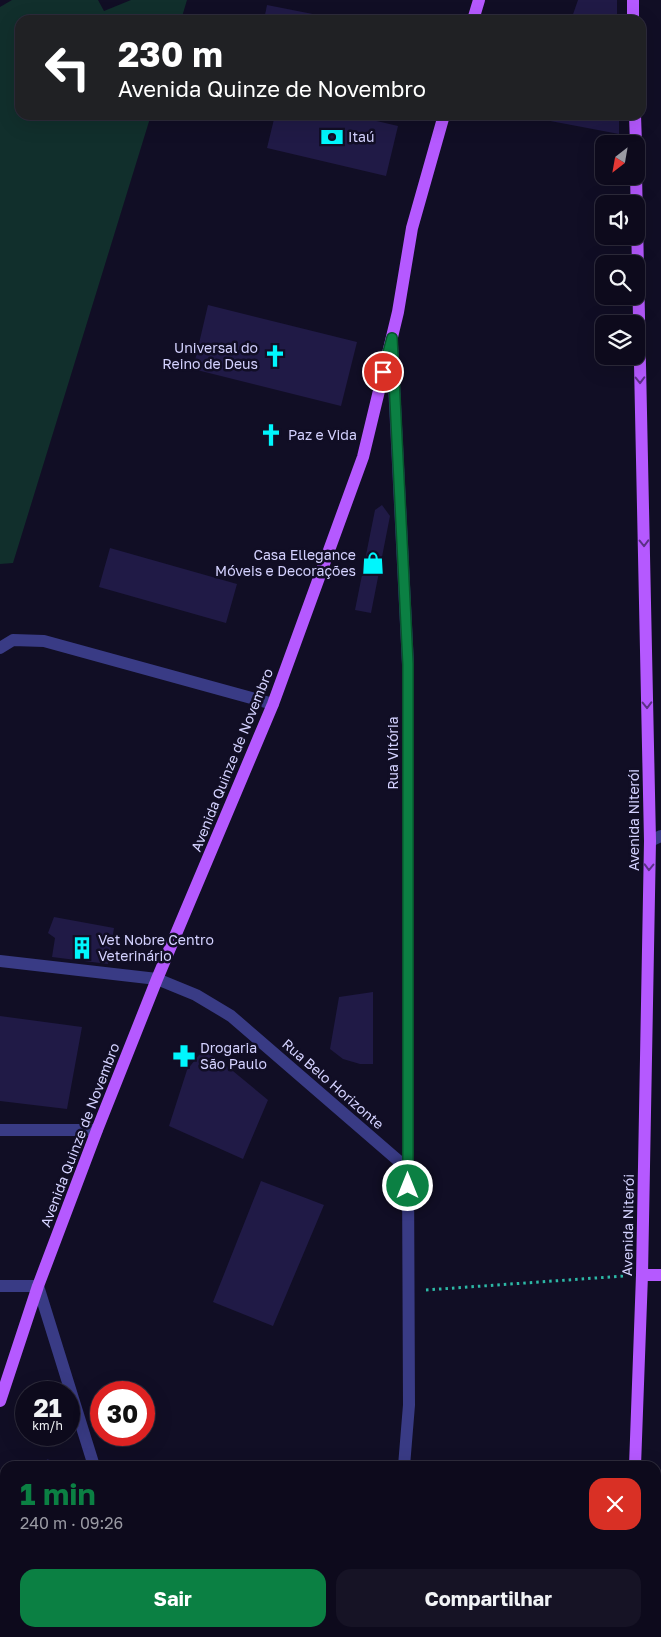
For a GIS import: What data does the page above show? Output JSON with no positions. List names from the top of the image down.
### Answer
{
  "streets": {
    "main road": ["Avenida Quinze de Novembro", "Avenida Niterói"],
    "street": ["Rua Vitória", "Rua Belo Horizonte"]
  },
  "crossings": [
    ["Rua Vitória", "Avenida Quinze de Novembro"],
    ["Rua Vitória", "Rua Belo Horizonte"],
    ["Avenida Quinze de Novembro", "Rua Belo Horizonte"]
  ],
  "one_way": ["Avenida Niterói"],
  "places": {
    "bank": ["Itaú"],
    "church": ["Universal do Reino de Deus", "Paz e Vida"],
    "shop": ["Casa Ellegance Móveis e Decorações"],
    "building": ["Vet Nobre Centro Veterinário"],
    "pharmacy": ["Drogaria São Paulo"]
  },
  "north": "bottom left",
  "page": {
    "turn": ["230 m", "Avenida Quinze de Novembro"],
    "speed": "21 km/h",
    "limit": "30",
    "heading": ["1 min", "240 m · 09:26"],
    "buttons": ["Sair", "Compartilhar"]
  }
}
